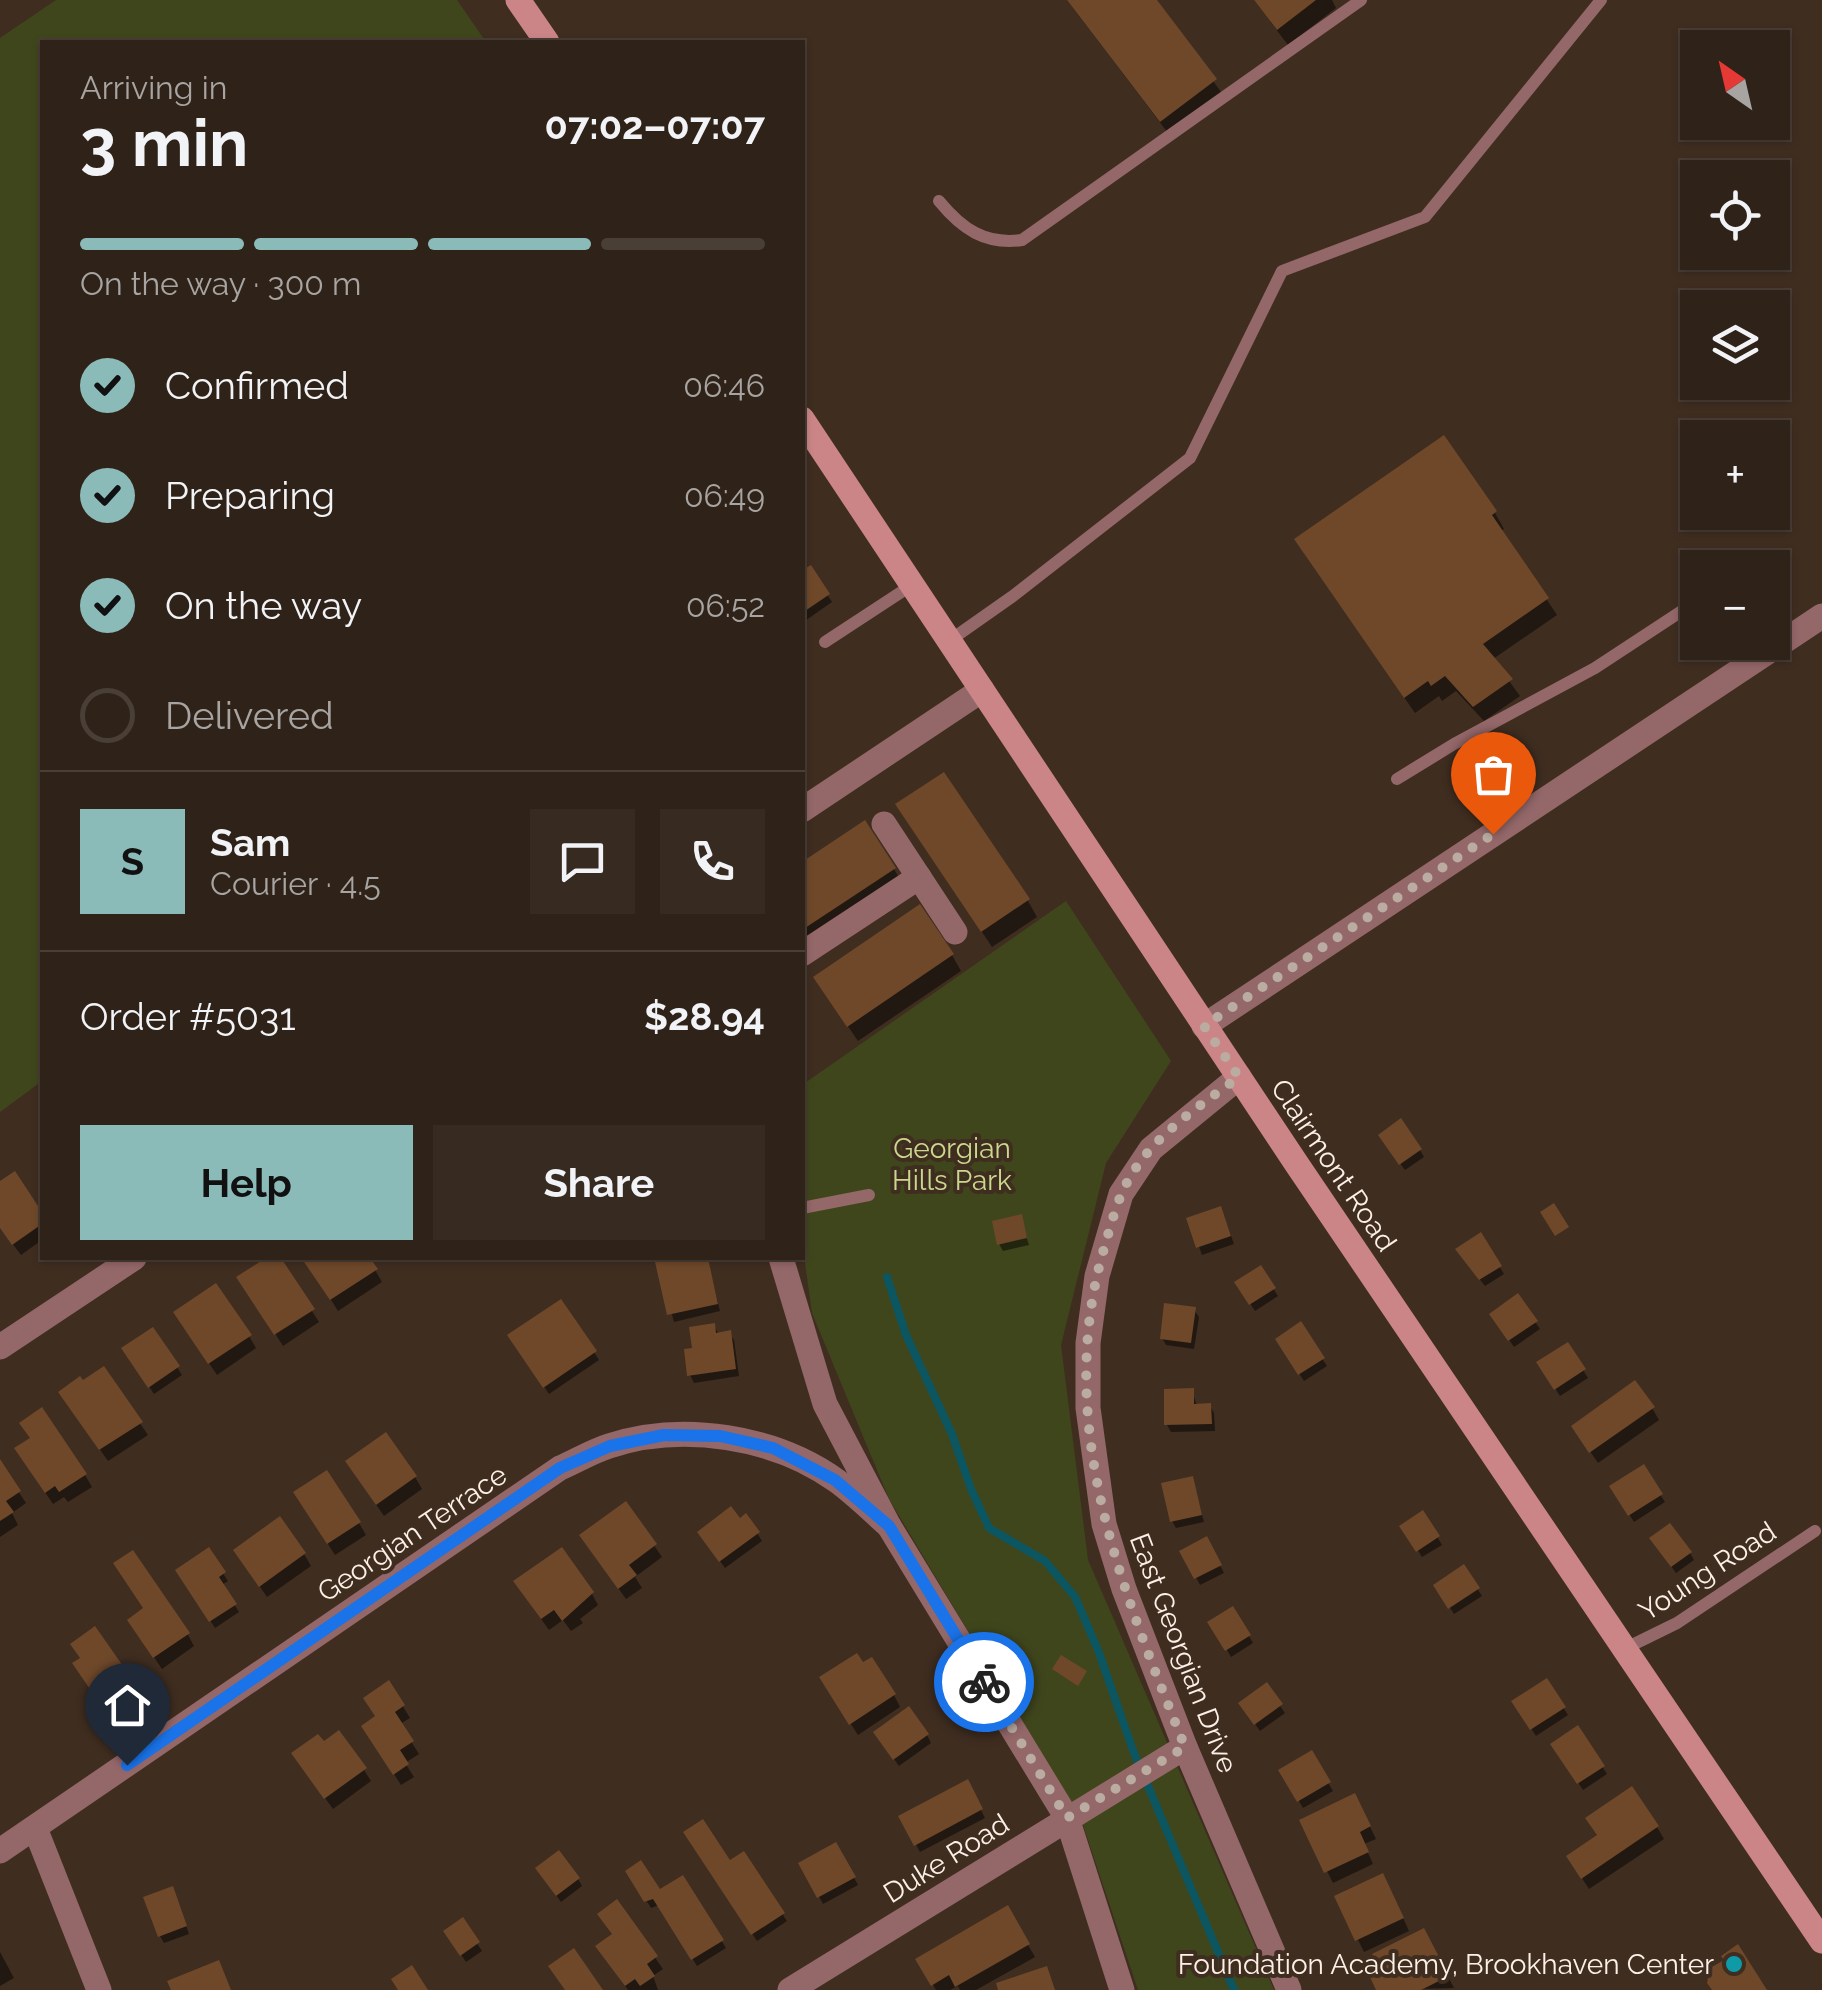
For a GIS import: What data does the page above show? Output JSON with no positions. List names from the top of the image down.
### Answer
{
  "streets": {
    "main road": ["Clairmont Road"],
    "street": ["Georgian Terrace", "East Georgian Drive", "Duke Road"],
    "lane": ["Young Road"]
  },
  "crossings": [
    ["Clairmont Road", "Young Road"],
    ["Clairmont Road", "East Georgian Drive"],
    ["East Georgian Drive", "Duke Road"]
  ],
  "parks": ["Georgian Hills Park"],
  "places": ["Foundation Academy, Brookhaven Center"],
  "north": "top left",
  "page": {
    "map_buttons": ["+", "−"],
    "heading": ["3 min", "Arriving in", "07:02–07:07"],
    "panel": [
      "Sam",
      "Courier · 4.5",
      "Order #5031",
      "$28.94"
    ],
    "bar": "On the way · 300 m",
    "list": [
      ["Confirmed", "06:46"],
      ["Preparing", "06:49"],
      ["On the way", "06:52"],
      "Delivered"
    ],
    "round": "S",
    "buttons": ["Help", "Share"]
  }
}
